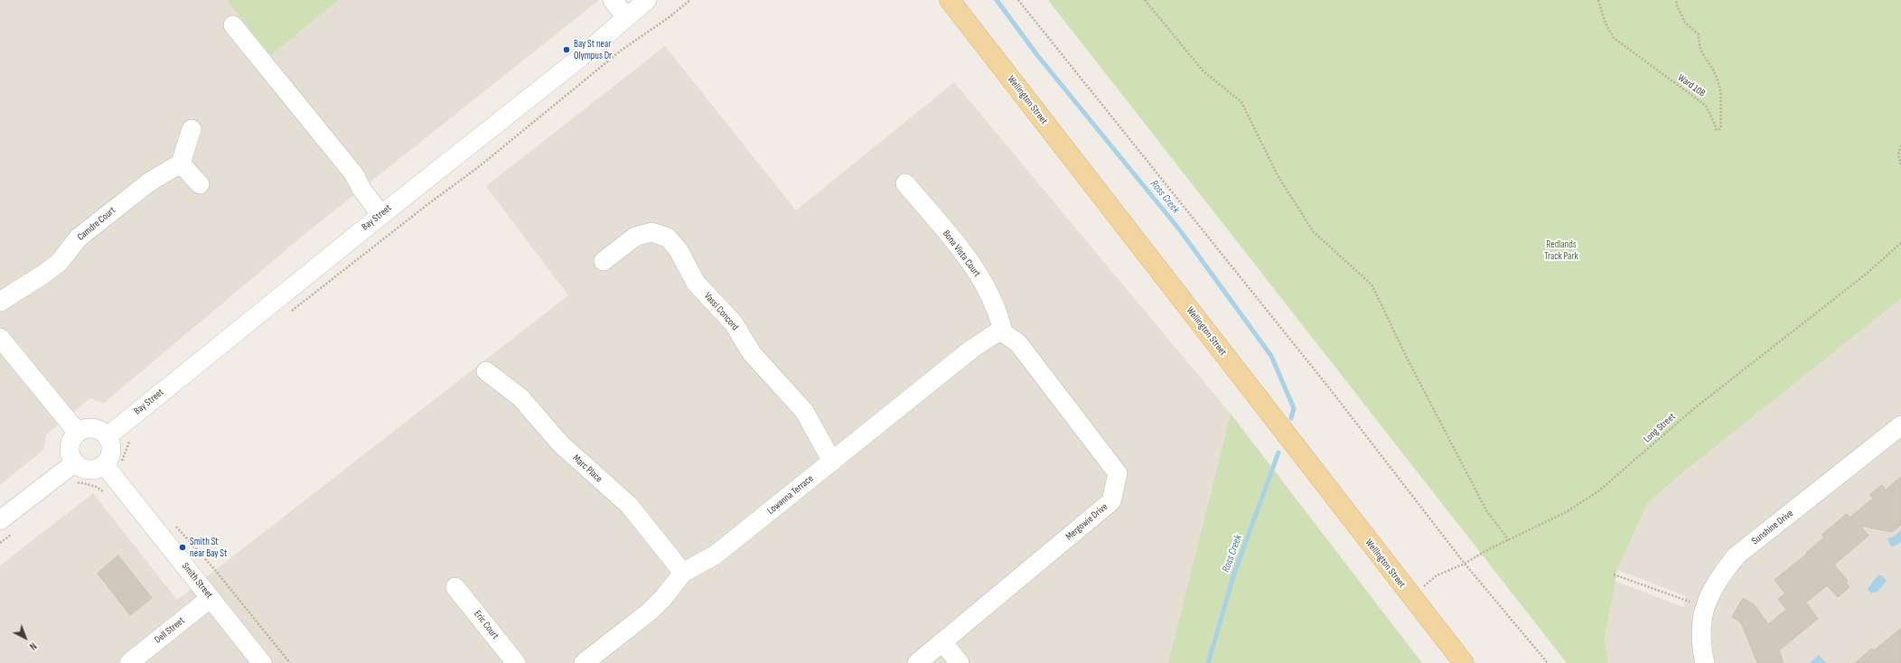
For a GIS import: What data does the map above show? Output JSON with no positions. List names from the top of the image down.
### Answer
{
  "streets": {
    "main road": ["Wellington Street"],
    "street": [
      "Bay Street",
      "Camdre Court",
      "Bona Vista Court",
      "Vassi Concord",
      "Marc Place",
      "Lowanna Terrace",
      "Mergowie Drive",
      "Sunshine Drive",
      "Smith Street",
      "Eric Court",
      "Dell Street"
    ],
    "path": ["Ward 10B", "Long Street"]
  },
  "crossings": [
    ["Wellington Street", "Long Street"],
    ["Bay Street", "Smith Street"],
    ["Bona Vista Court", "Lowanna Terrace"],
    ["Bona Vista Court", "Mergowie Drive"],
    ["Vassi Concord", "Lowanna Terrace"],
    ["Marc Place", "Lowanna Terrace"],
    ["Lowanna Terrace", "Mergowie Drive"],
    ["Smith Street", "Dell Street"]
  ],
  "water": ["Ross Creek"],
  "parks": ["Redlands Track Park"],
  "places": ["Bay St near Olympus Dr", "Smith St near Bay St"],
  "north": "bottom right"
}
